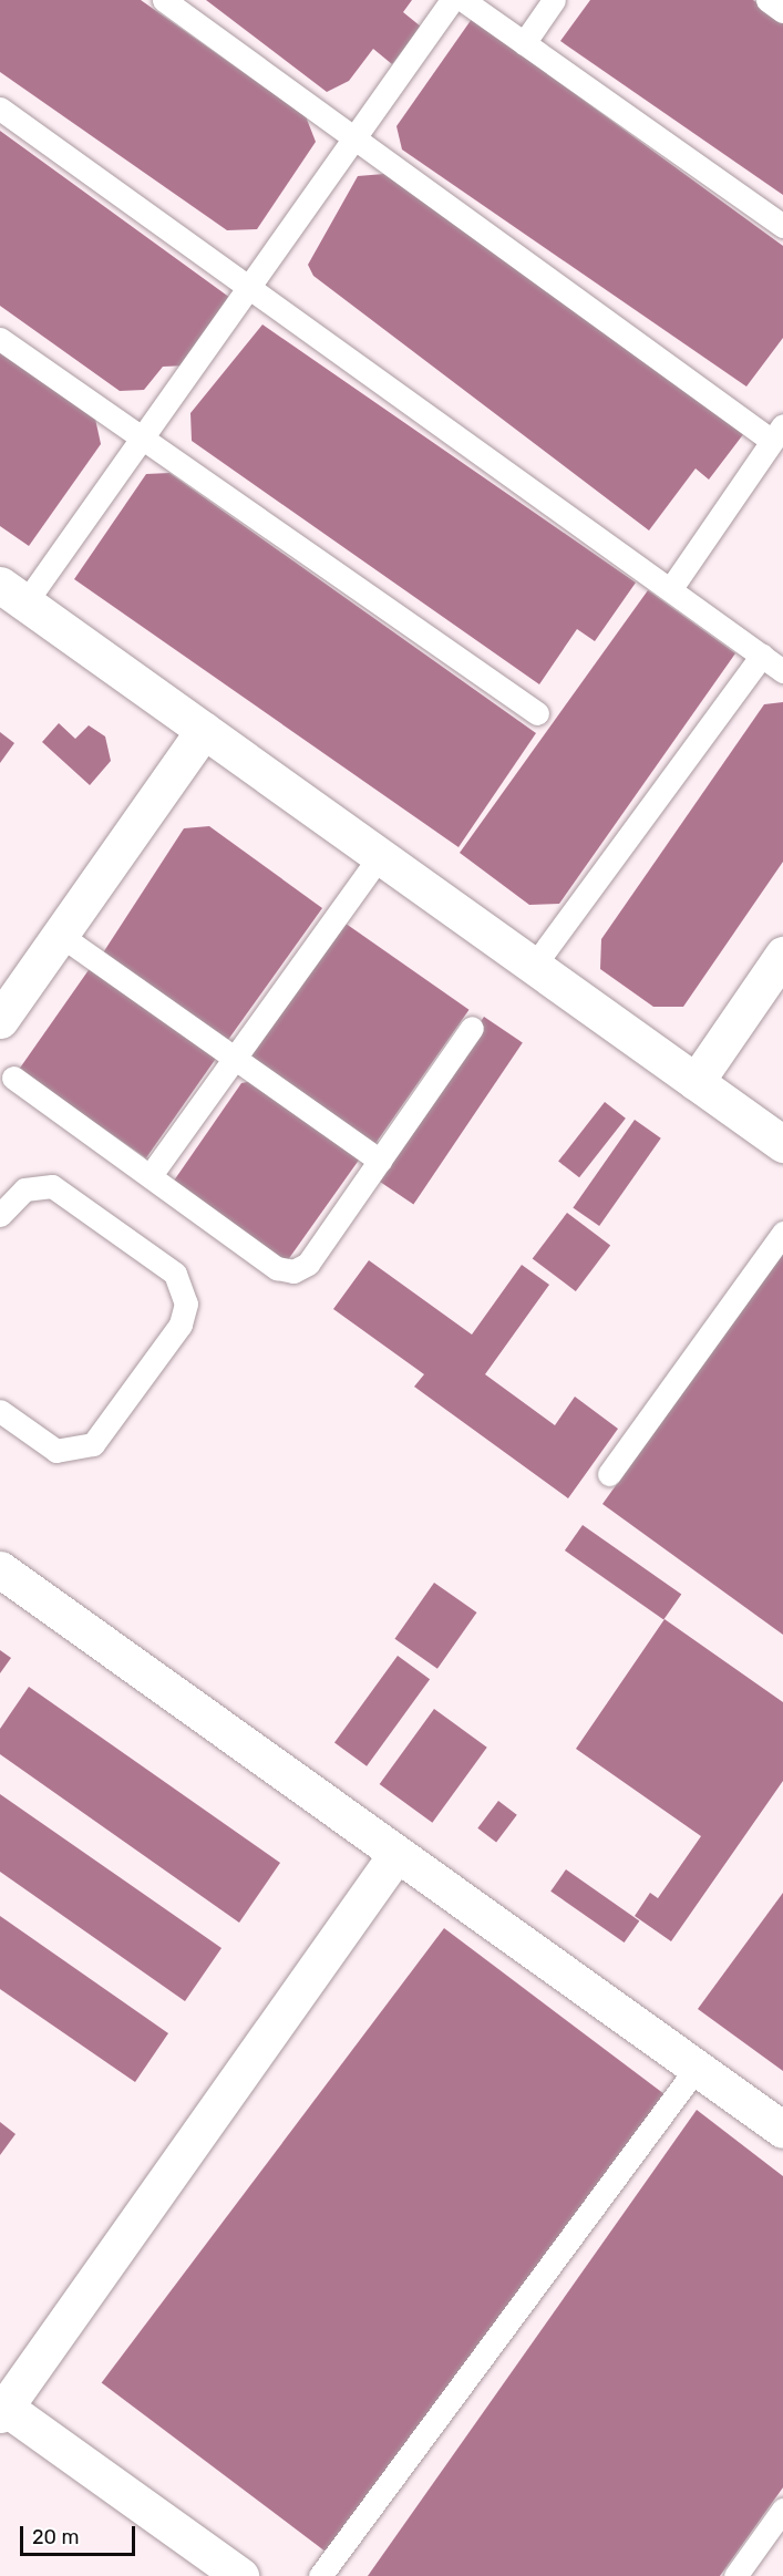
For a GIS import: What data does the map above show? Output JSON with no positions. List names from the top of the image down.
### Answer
{
  "scale_bar": "20 m"
}
